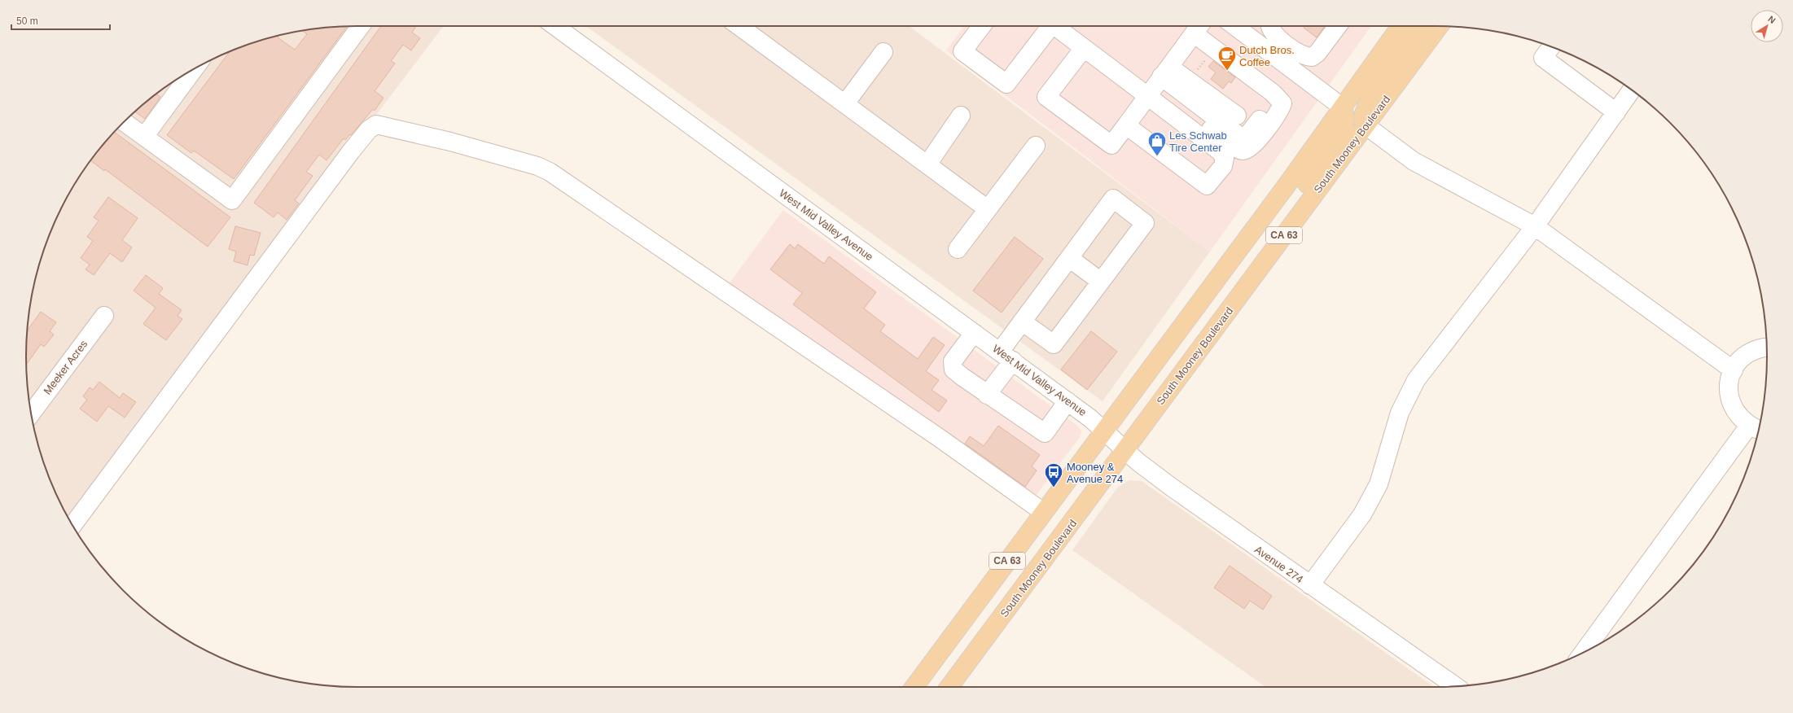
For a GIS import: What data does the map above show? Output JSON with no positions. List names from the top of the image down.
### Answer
{
  "streets": {
    "main road": ["South Mooney Boulevard", "CA 63"],
    "street": ["West Mid Valley Avenue", "Meeker Acres", "Avenue 274"]
  },
  "crossings": [
    ["South Mooney Boulevard", "Avenue 274"],
    ["West Mid Valley Avenue", "CA 63"],
    ["West Mid Valley Avenue", "Avenue 274"],
    ["CA 63", "Avenue 274"]
  ],
  "places": {
    "cafe": ["Dutch Bros. Coffee"],
    "shop": ["Les Schwab Tire Center"],
    "bus stop": ["Mooney & Avenue 274"]
  },
  "scale_bar": "50 m",
  "north": "top right"
}
